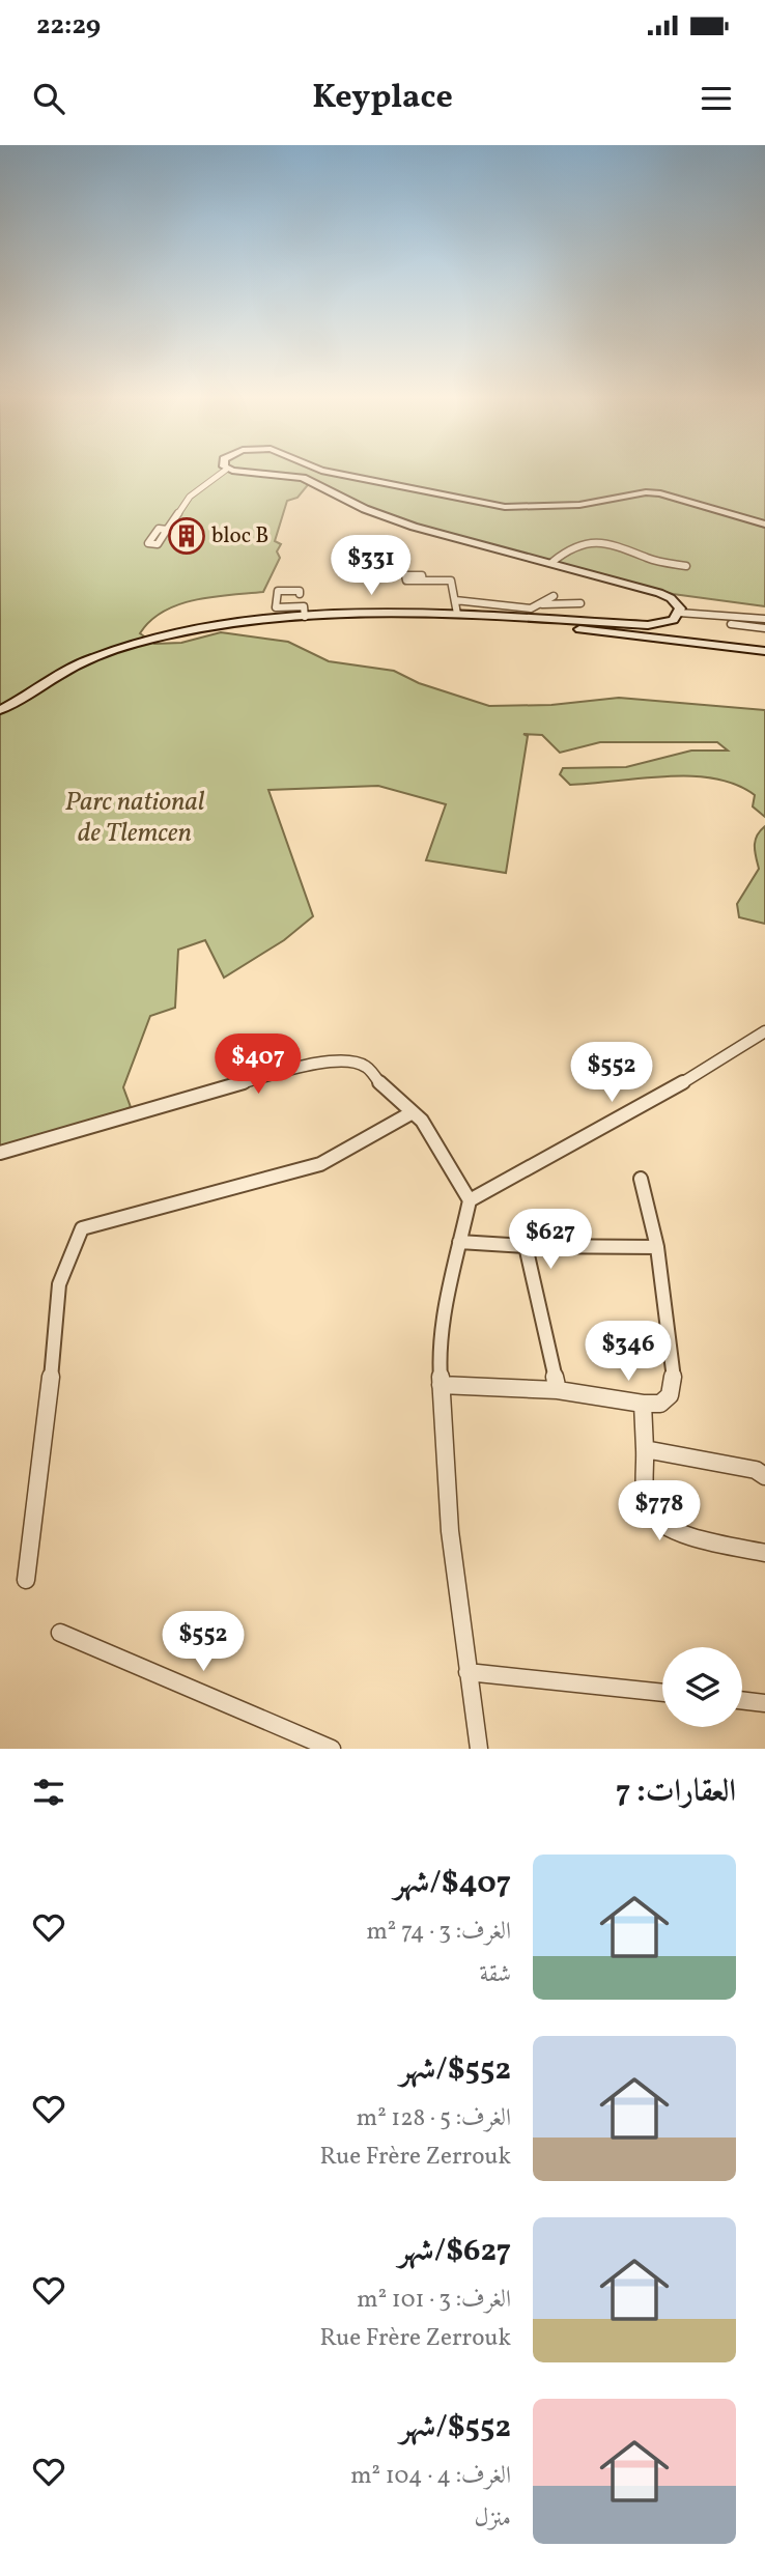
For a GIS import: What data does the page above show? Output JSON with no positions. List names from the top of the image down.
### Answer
{
  "parks": ["Parc national de Tlemcen"],
  "places": {
    "building": ["bloc B"]
  },
  "page": {
    "status": "22:29",
    "header": "Keyplace",
    "price": [
      "$331",
      "$407",
      "$552",
      "$627",
      "$346",
      "$778",
      "$552"
    ],
    "heading": "العقارات: 7",
    "list": [
      {
        "name": "$407/شهر",
        "note": "الغرف: 3 · 74 m² · شقة"
      },
      {
        "name": "$552/شهر",
        "note": "الغرف: 5 · 128 m² · Rue Frère Zerrouk"
      },
      {
        "name": "$627/شهر",
        "note": "الغرف: 3 · 101 m² · Rue Frère Zerrouk"
      },
      {
        "name": "$552/شهر",
        "note": "الغرف: 4 · 104 m² · منزل"
      }
    ]
  }
}
